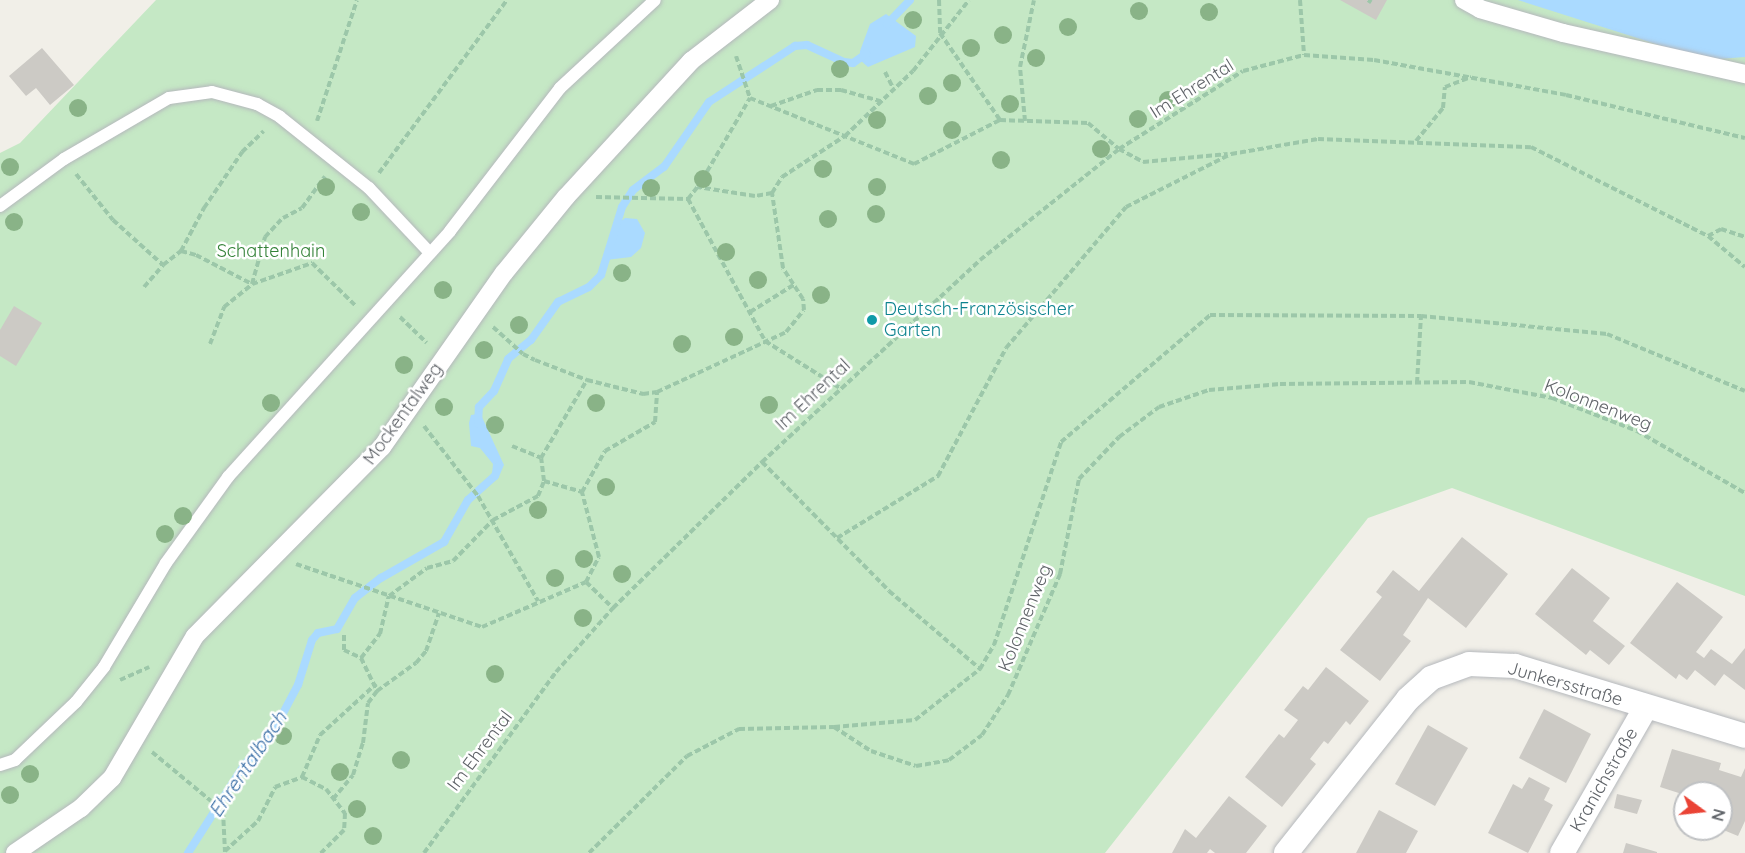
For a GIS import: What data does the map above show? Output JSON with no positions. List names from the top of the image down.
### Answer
{
  "streets": {
    "street": ["Mockentalweg", "Junkersstraße", "Kranichstraße"],
    "path": ["Im Ehrental", "Kolonnenweg"]
  },
  "crossings": [
    ["Junkersstraße", "Kranichstraße"]
  ],
  "water": ["Ehrentalbach"],
  "parks": ["Schattenhain"],
  "places": ["Deutsch-Französischer Garten"],
  "north": "right"
}
